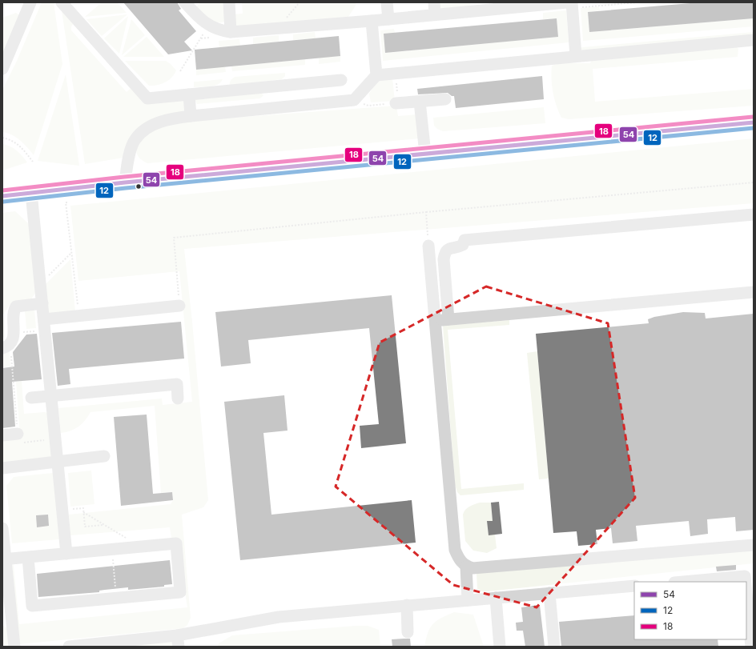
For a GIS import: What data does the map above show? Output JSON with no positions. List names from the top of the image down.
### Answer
{
  "lines": ["transit line 18", "transit line 54", "transit line 12"],
  "legend": ["54", "12", "18"]
}
